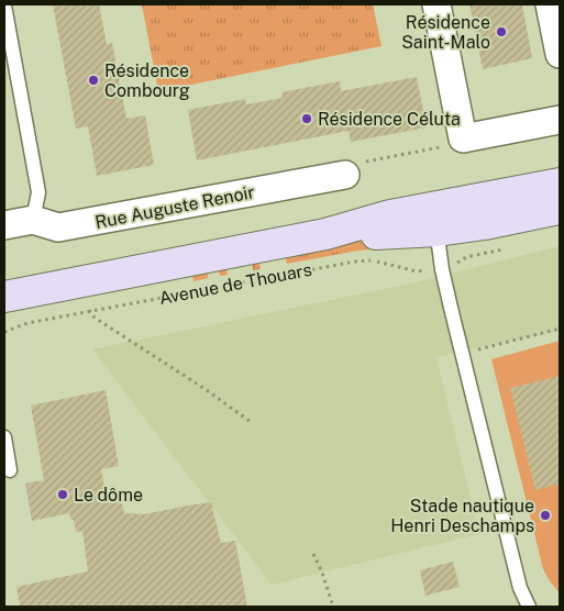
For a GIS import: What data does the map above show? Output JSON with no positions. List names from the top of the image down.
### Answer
{
  "streets": {
    "street": ["Rue Auguste Renoir", "Avenue de Thouars"]
  },
  "places": [
    "Résidence Saint-Malo",
    "Résidence Combourg",
    "Résidence Céluta",
    "Le dôme",
    "Stade nautique Henri Deschamps"
  ]
}
